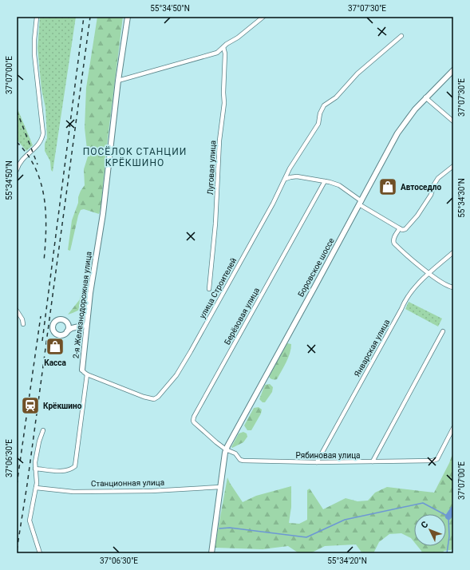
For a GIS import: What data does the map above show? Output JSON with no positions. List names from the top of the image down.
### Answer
{
  "streets": {
    "main road": ["Боровское шоссе", "2-я Железнодорожная улица"],
    "street": [
      "Луговая улица",
      "улица Строителей",
      "Берёзовая улица",
      "Январская улица",
      "Рябиновая улица",
      "Станционная улица"
    ]
  },
  "crossings": [
    ["Боровское шоссе", "Берёзовая улица"],
    ["Боровское шоссе", "Рябиновая улица"],
    ["Боровское шоссе", "Станционная улица"],
    ["улица Строителей", "2-я Железнодорожная улица"],
    ["Берёзовая улица", "Рябиновая улица"],
    ["Январская улица", "Рябиновая улица"]
  ],
  "districts": ["ПОСЁЛОК СТАНЦИИ КРЁКШИНО"],
  "places": {
    "shop": ["Автоседло", "Касса"],
    "station": ["Крёкшино"]
  },
  "north": "top left",
  "coordinates": [
    "55°34'50\"N",
    "37°07'30\"E",
    "37°07'00\"E",
    "55°34'30\"N",
    "37°06'30\"E",
    "55°34'20\"N"
  ]
}
